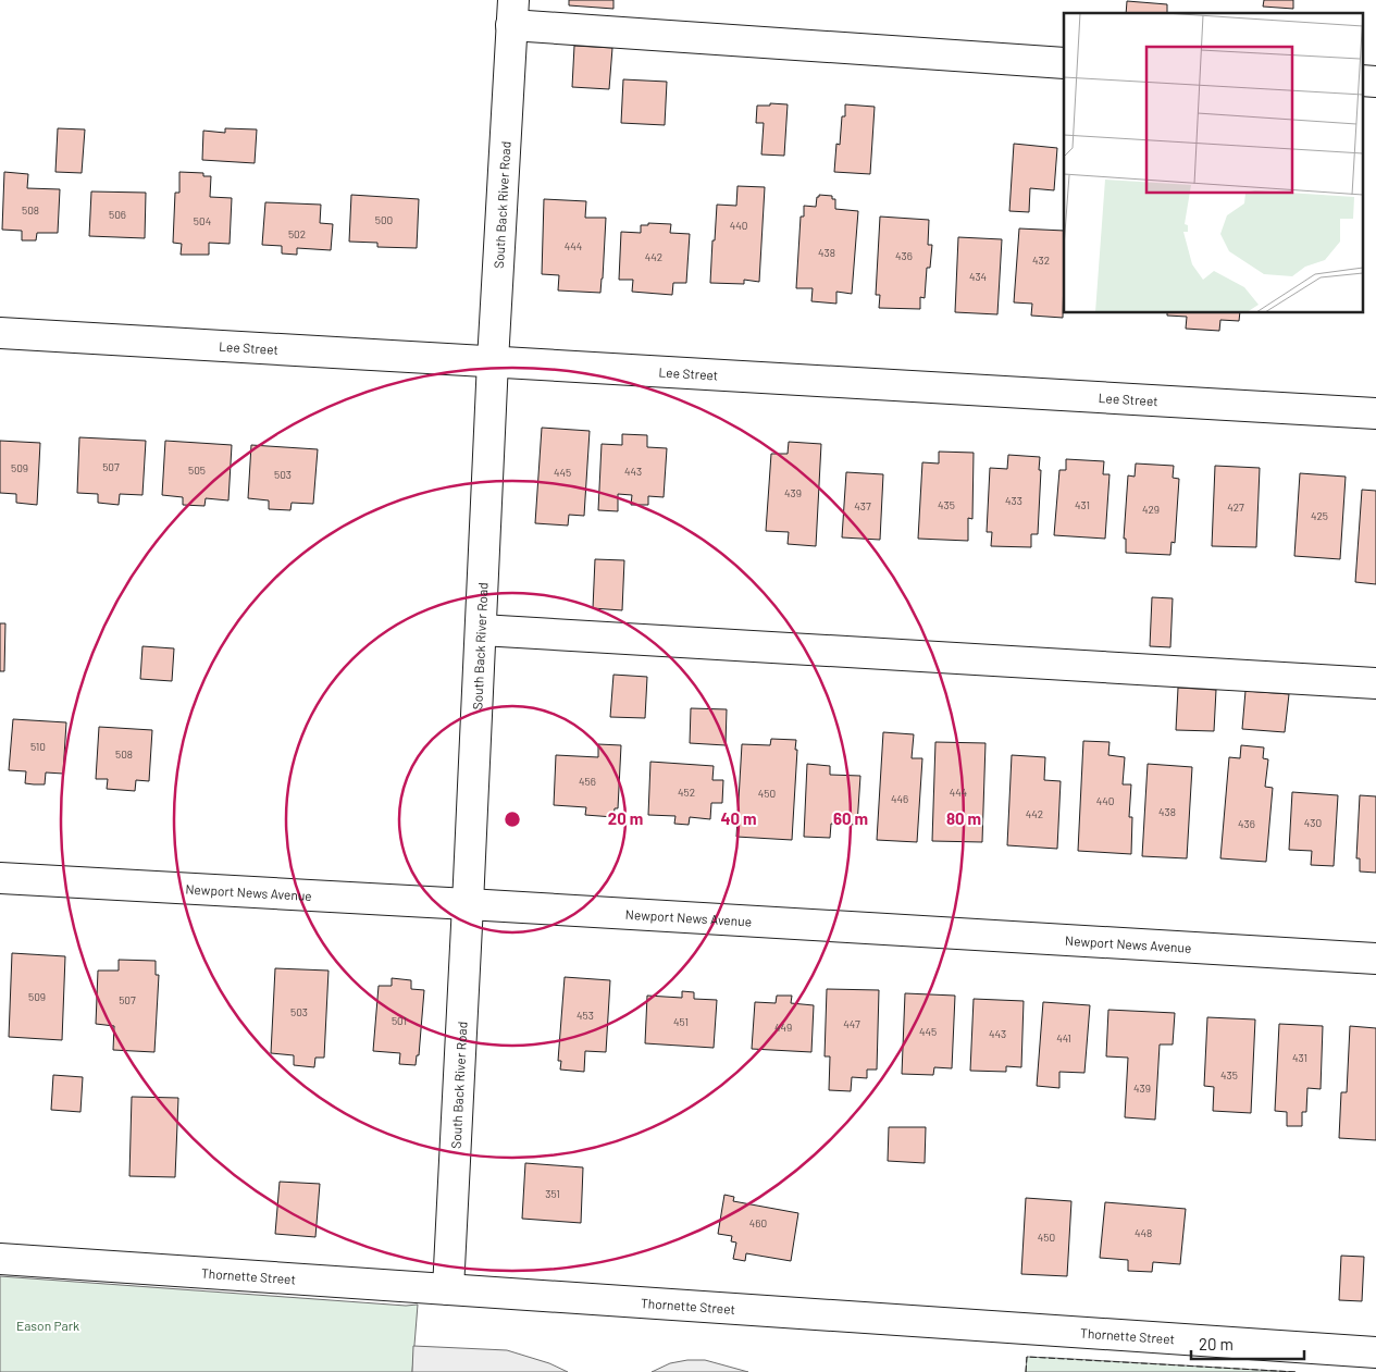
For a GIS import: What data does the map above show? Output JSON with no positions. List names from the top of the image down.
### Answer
{
  "streets": {
    "street": [
      "South Back River Road",
      "Lee Street",
      "Newport News Avenue",
      "Thornette Street"
    ]
  },
  "crossings": [
    ["South Back River Road", "Lee Street"],
    ["South Back River Road", "Newport News Avenue"],
    ["South Back River Road", "Thornette Street"]
  ],
  "parks": ["Eason Park"],
  "house_numbers": [
    "508",
    "506",
    "500",
    "504",
    "440",
    "502",
    "444",
    "438",
    "436",
    "442",
    "432",
    "434",
    "507",
    "509",
    "505",
    "443",
    "445",
    "503",
    "439",
    "433",
    "435",
    "431",
    "437",
    "427",
    "429",
    "425",
    "510",
    "508",
    "456",
    "452",
    "444",
    "450",
    "446",
    "440",
    "438",
    "442",
    "430",
    "436",
    "509",
    "507",
    "503",
    "453",
    "501",
    "451",
    "447",
    "449",
    "445",
    "443",
    "441",
    "431",
    "435",
    "439",
    "351",
    "460",
    "448",
    "450"
  ],
  "scale_bar": "20 m",
  "rings": [
    "20 m",
    "40 m",
    "60 m",
    "80 m"
  ]
}
